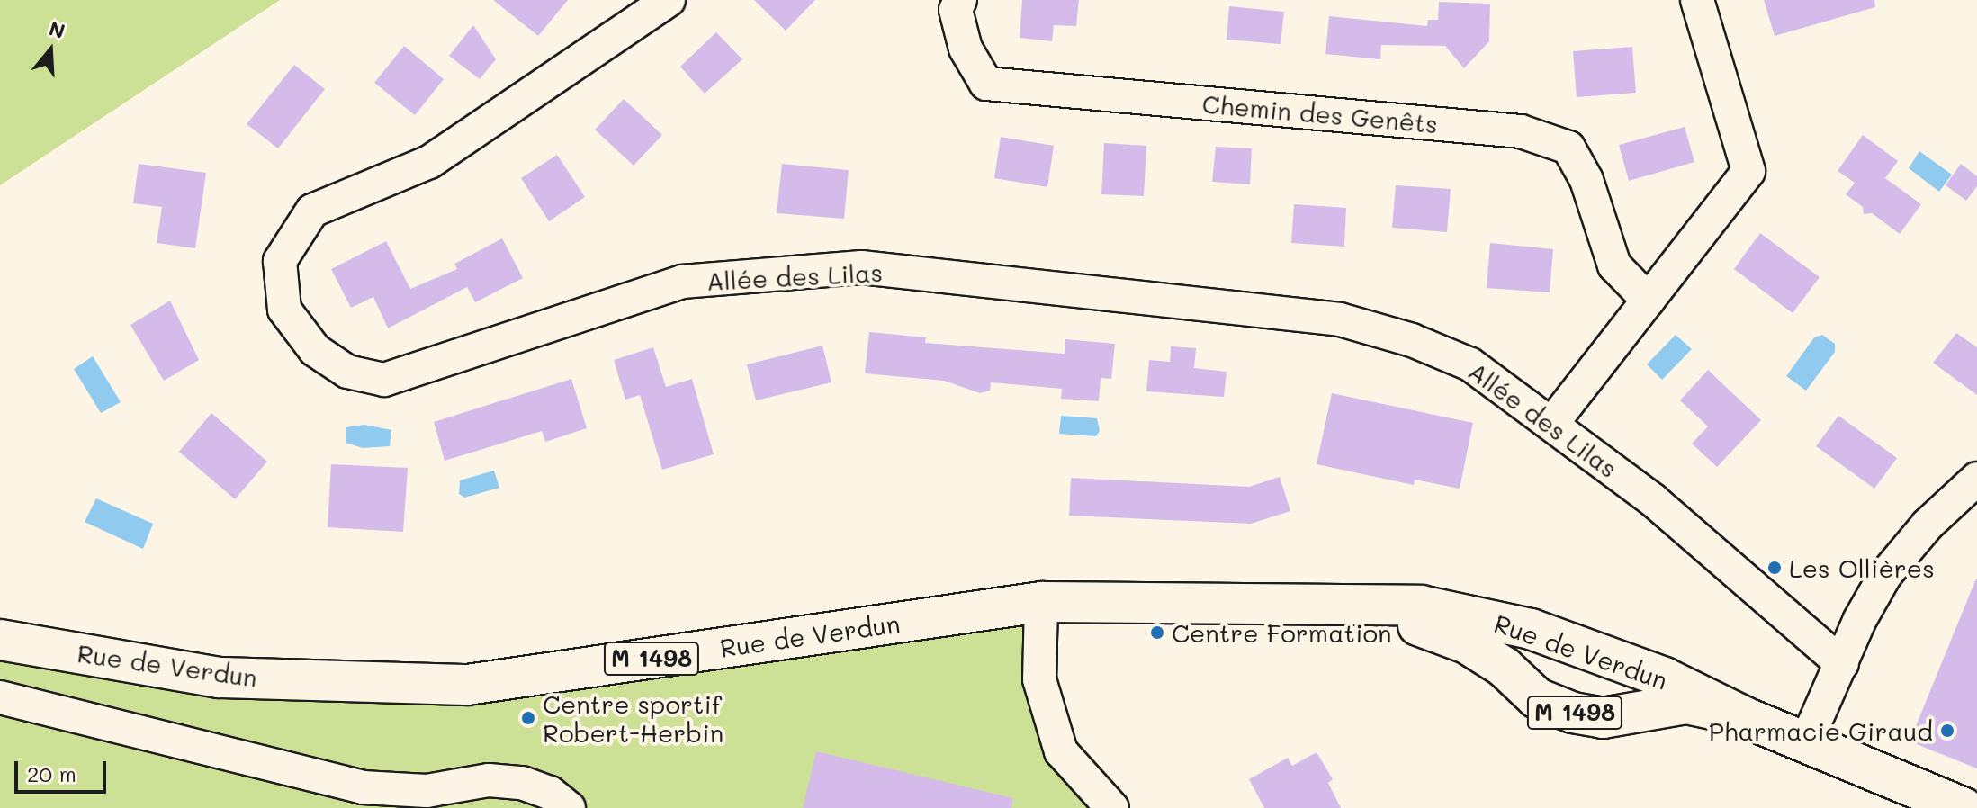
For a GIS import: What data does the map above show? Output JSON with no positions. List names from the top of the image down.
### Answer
{
  "streets": {
    "main road": ["Rue de Verdun", "M 1498"],
    "street": ["Chemin des Genêts", "Allée des Lilas"]
  },
  "places": [
    "Les Ollières",
    "Centre Formation",
    "Centre sportif Robert-Herbin",
    "Pharmacie Giraud"
  ],
  "scale_bar": "20 m",
  "north": "top"
}
